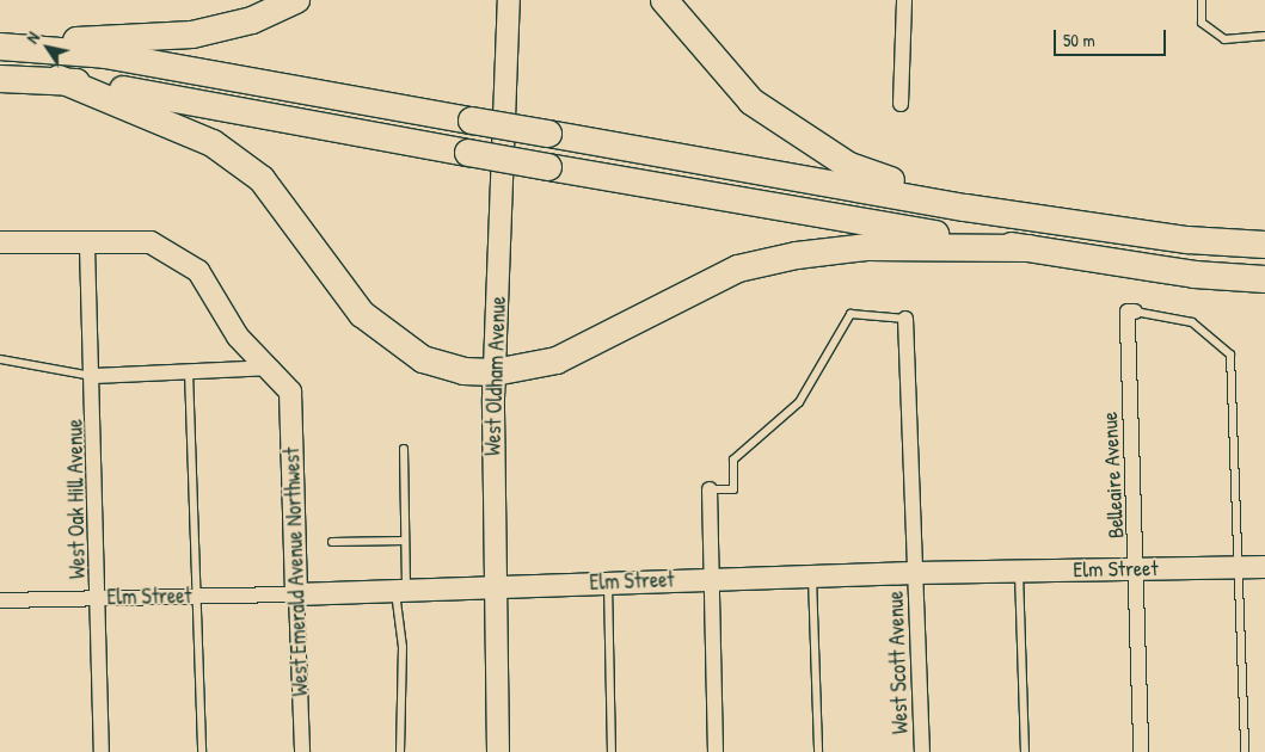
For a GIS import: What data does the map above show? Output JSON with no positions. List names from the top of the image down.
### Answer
{
  "streets": {
    "street": [
      "West Oldham Avenue",
      "Belleaire Avenue",
      "West Oak Hill Avenue",
      "Elm Street",
      "West Emerald Avenue Northwest",
      "West Scott Avenue"
    ]
  },
  "crossings": [
    ["West Oldham Avenue", "Elm Street"],
    ["Belleaire Avenue", "Elm Street"],
    ["West Oak Hill Avenue", "Elm Street"],
    ["Elm Street", "West Emerald Avenue Northwest"],
    ["Elm Street", "West Scott Avenue"]
  ],
  "scale_bar": "50 m",
  "north": "top left"
}
